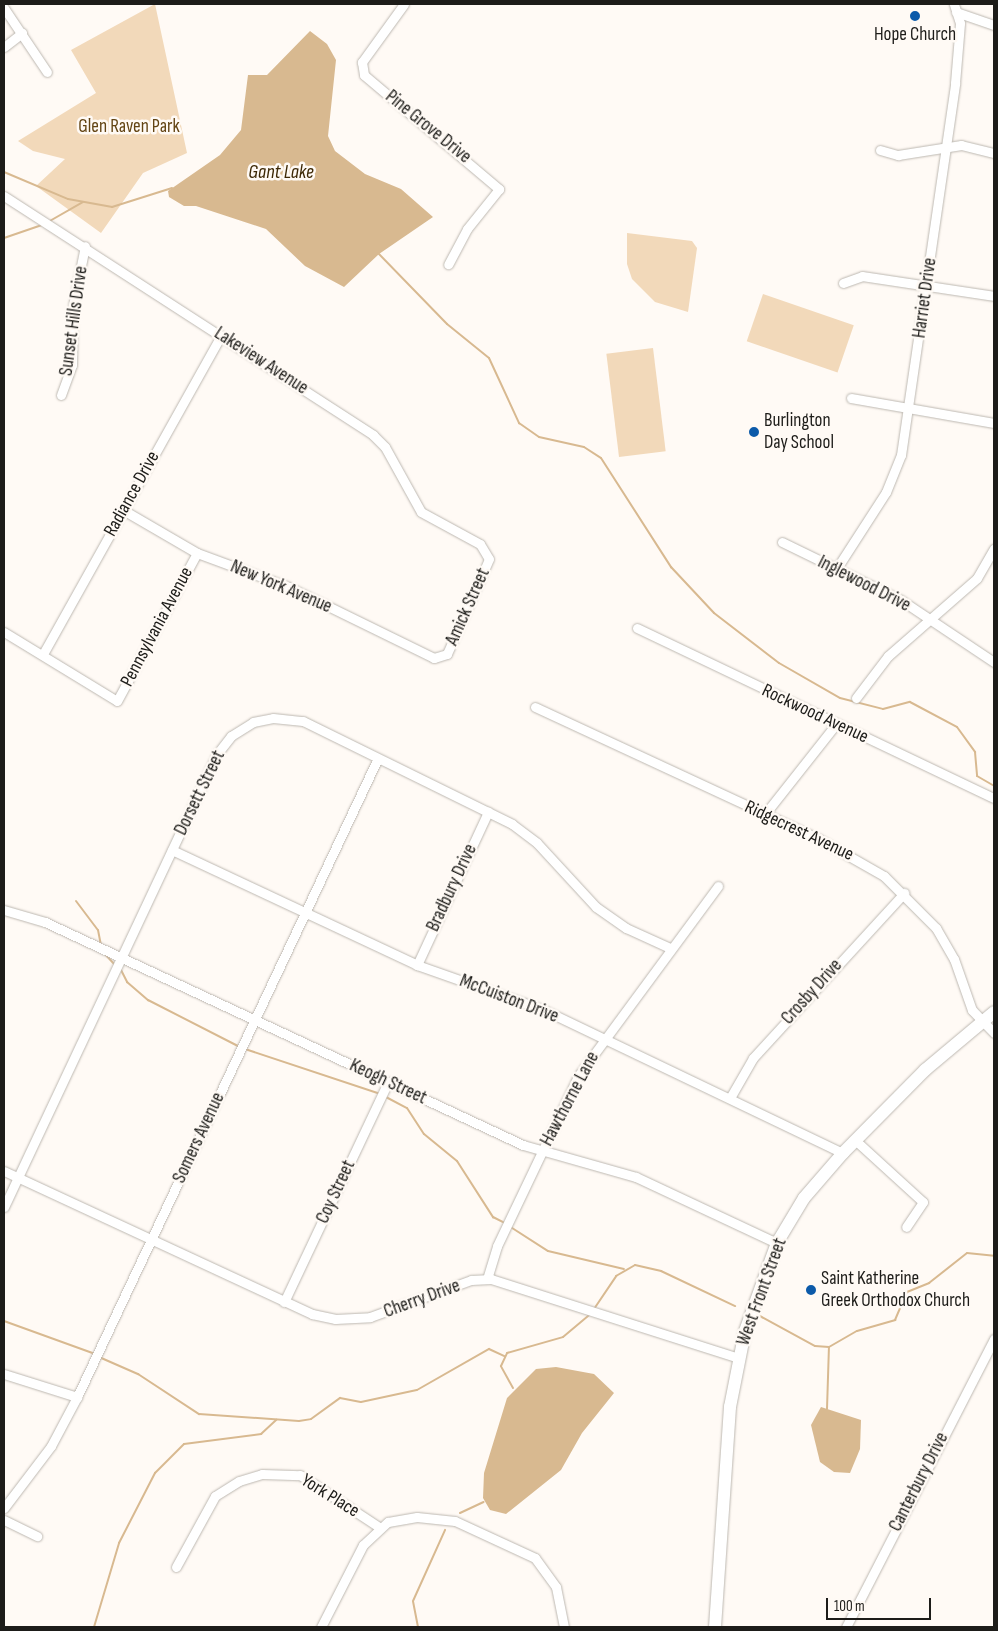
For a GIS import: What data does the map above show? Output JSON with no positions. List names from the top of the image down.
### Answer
{
  "streets": {
    "street": [
      "Pine Grove Drive",
      "Harriet Drive",
      "Sunset Hills Drive",
      "Lakeview Avenue",
      "Radiance Drive",
      "Inglewood Drive",
      "New York Avenue",
      "Amick Street",
      "Pennsylvania Avenue",
      "Rockwood Avenue",
      "Dorsett Street",
      "Ridgecrest Avenue",
      "Bradbury Drive",
      "Crosby Drive",
      "McCuiston Drive",
      "Keogh Street",
      "Hawthorne Lane",
      "Somers Avenue",
      "Coy Street",
      "West Front Street",
      "Cherry Drive",
      "Canterbury Drive",
      "York Place"
    ]
  },
  "crossings": [
    ["Harriet Drive", "Inglewood Drive"],
    ["Sunset Hills Drive", "Lakeview Avenue"],
    ["Lakeview Avenue", "Radiance Drive"],
    ["Lakeview Avenue", "Amick Street"],
    ["Radiance Drive", "New York Avenue"],
    ["Radiance Drive", "Pennsylvania Avenue"],
    ["New York Avenue", "Amick Street"],
    ["New York Avenue", "Pennsylvania Avenue"],
    ["Dorsett Street", "Bradbury Drive"],
    ["Dorsett Street", "McCuiston Drive"],
    ["Dorsett Street", "Keogh Street"],
    ["Dorsett Street", "Hawthorne Lane"],
    ["Dorsett Street", "Somers Avenue"],
    ["Dorsett Street", "Cherry Drive"],
    ["Ridgecrest Avenue", "Crosby Drive"],
    ["Ridgecrest Avenue", "West Front Street"],
    ["Bradbury Drive", "McCuiston Drive"],
    ["Crosby Drive", "McCuiston Drive"],
    ["McCuiston Drive", "Hawthorne Lane"],
    ["McCuiston Drive", "Somers Avenue"],
    ["McCuiston Drive", "West Front Street"],
    ["Keogh Street", "Hawthorne Lane"],
    ["Keogh Street", "Somers Avenue"],
    ["Keogh Street", "Coy Street"],
    ["Keogh Street", "West Front Street"],
    ["Hawthorne Lane", "Cherry Drive"],
    ["Somers Avenue", "Cherry Drive"],
    ["Coy Street", "Cherry Drive"],
    ["West Front Street", "Cherry Drive"]
  ],
  "water": ["Gant Lake"],
  "parks": ["Glen Raven Park"],
  "places": ["Hope Church", "Burlington Day School", "Saint Katherine Greek Orthodox Church"],
  "scale_bar": "100 m"
}
